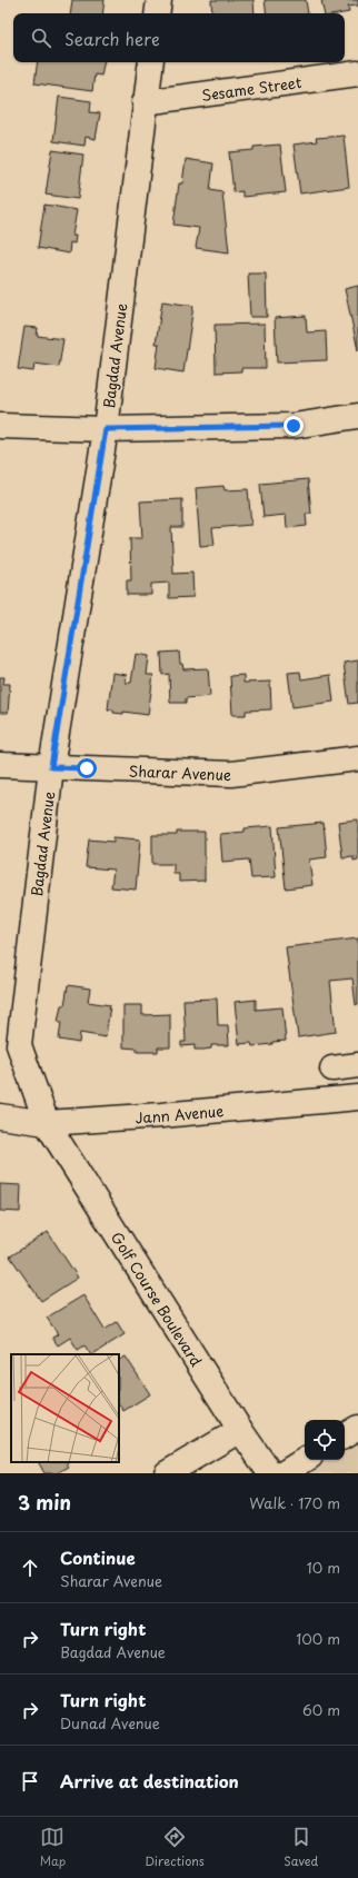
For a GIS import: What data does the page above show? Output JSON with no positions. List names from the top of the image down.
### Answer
{
  "streets": {
    "street": [
      "Sesame Street",
      "Bagdad Avenue",
      "Sharar Avenue",
      "Jann Avenue",
      "Golf Course Boulevard"
    ]
  },
  "crossings": [
    ["Sesame Street", "Bagdad Avenue"],
    ["Bagdad Avenue", "Sharar Avenue"],
    ["Bagdad Avenue", "Jann Avenue"],
    ["Bagdad Avenue", "Golf Course Boulevard"],
    ["Jann Avenue", "Golf Course Boulevard"]
  ],
  "page": {
    "search": "Search here",
    "heading": ["3 min", "Walk · 170 m"],
    "list": [
      ["Continue", "Sharar Avenue", "10 m"],
      ["Turn right", "Bagdad Avenue", "100 m"],
      ["Turn right", "Dunad Avenue", "60 m"],
      "Arrive at destination"
    ],
    "nav": ["Map", "Directions", "Saved"]
  }
}
